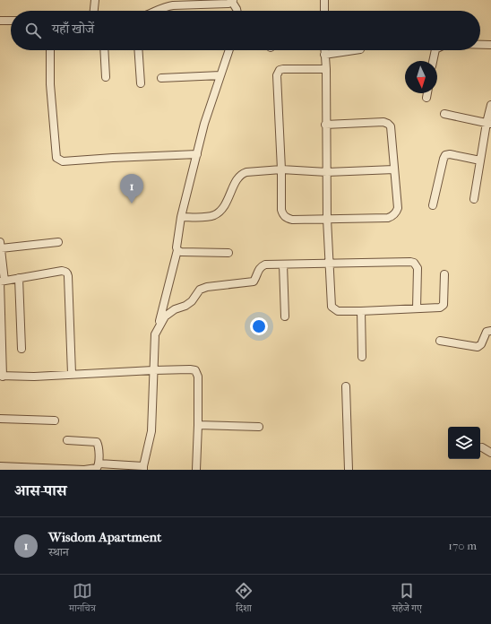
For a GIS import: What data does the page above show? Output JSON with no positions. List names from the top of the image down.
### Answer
{
  "north": "bottom",
  "page": {
    "search": "यहाँ खोजें",
    "pins": "1",
    "heading": "आस-पास",
    "list": [
      {
        "mark": "1",
        "name": "Wisdom Apartment",
        "note": "स्थान",
        "value": "170 m"
      }
    ],
    "nav": ["मानचित्र", "दिशा", "सहेजे गए"]
  }
}
